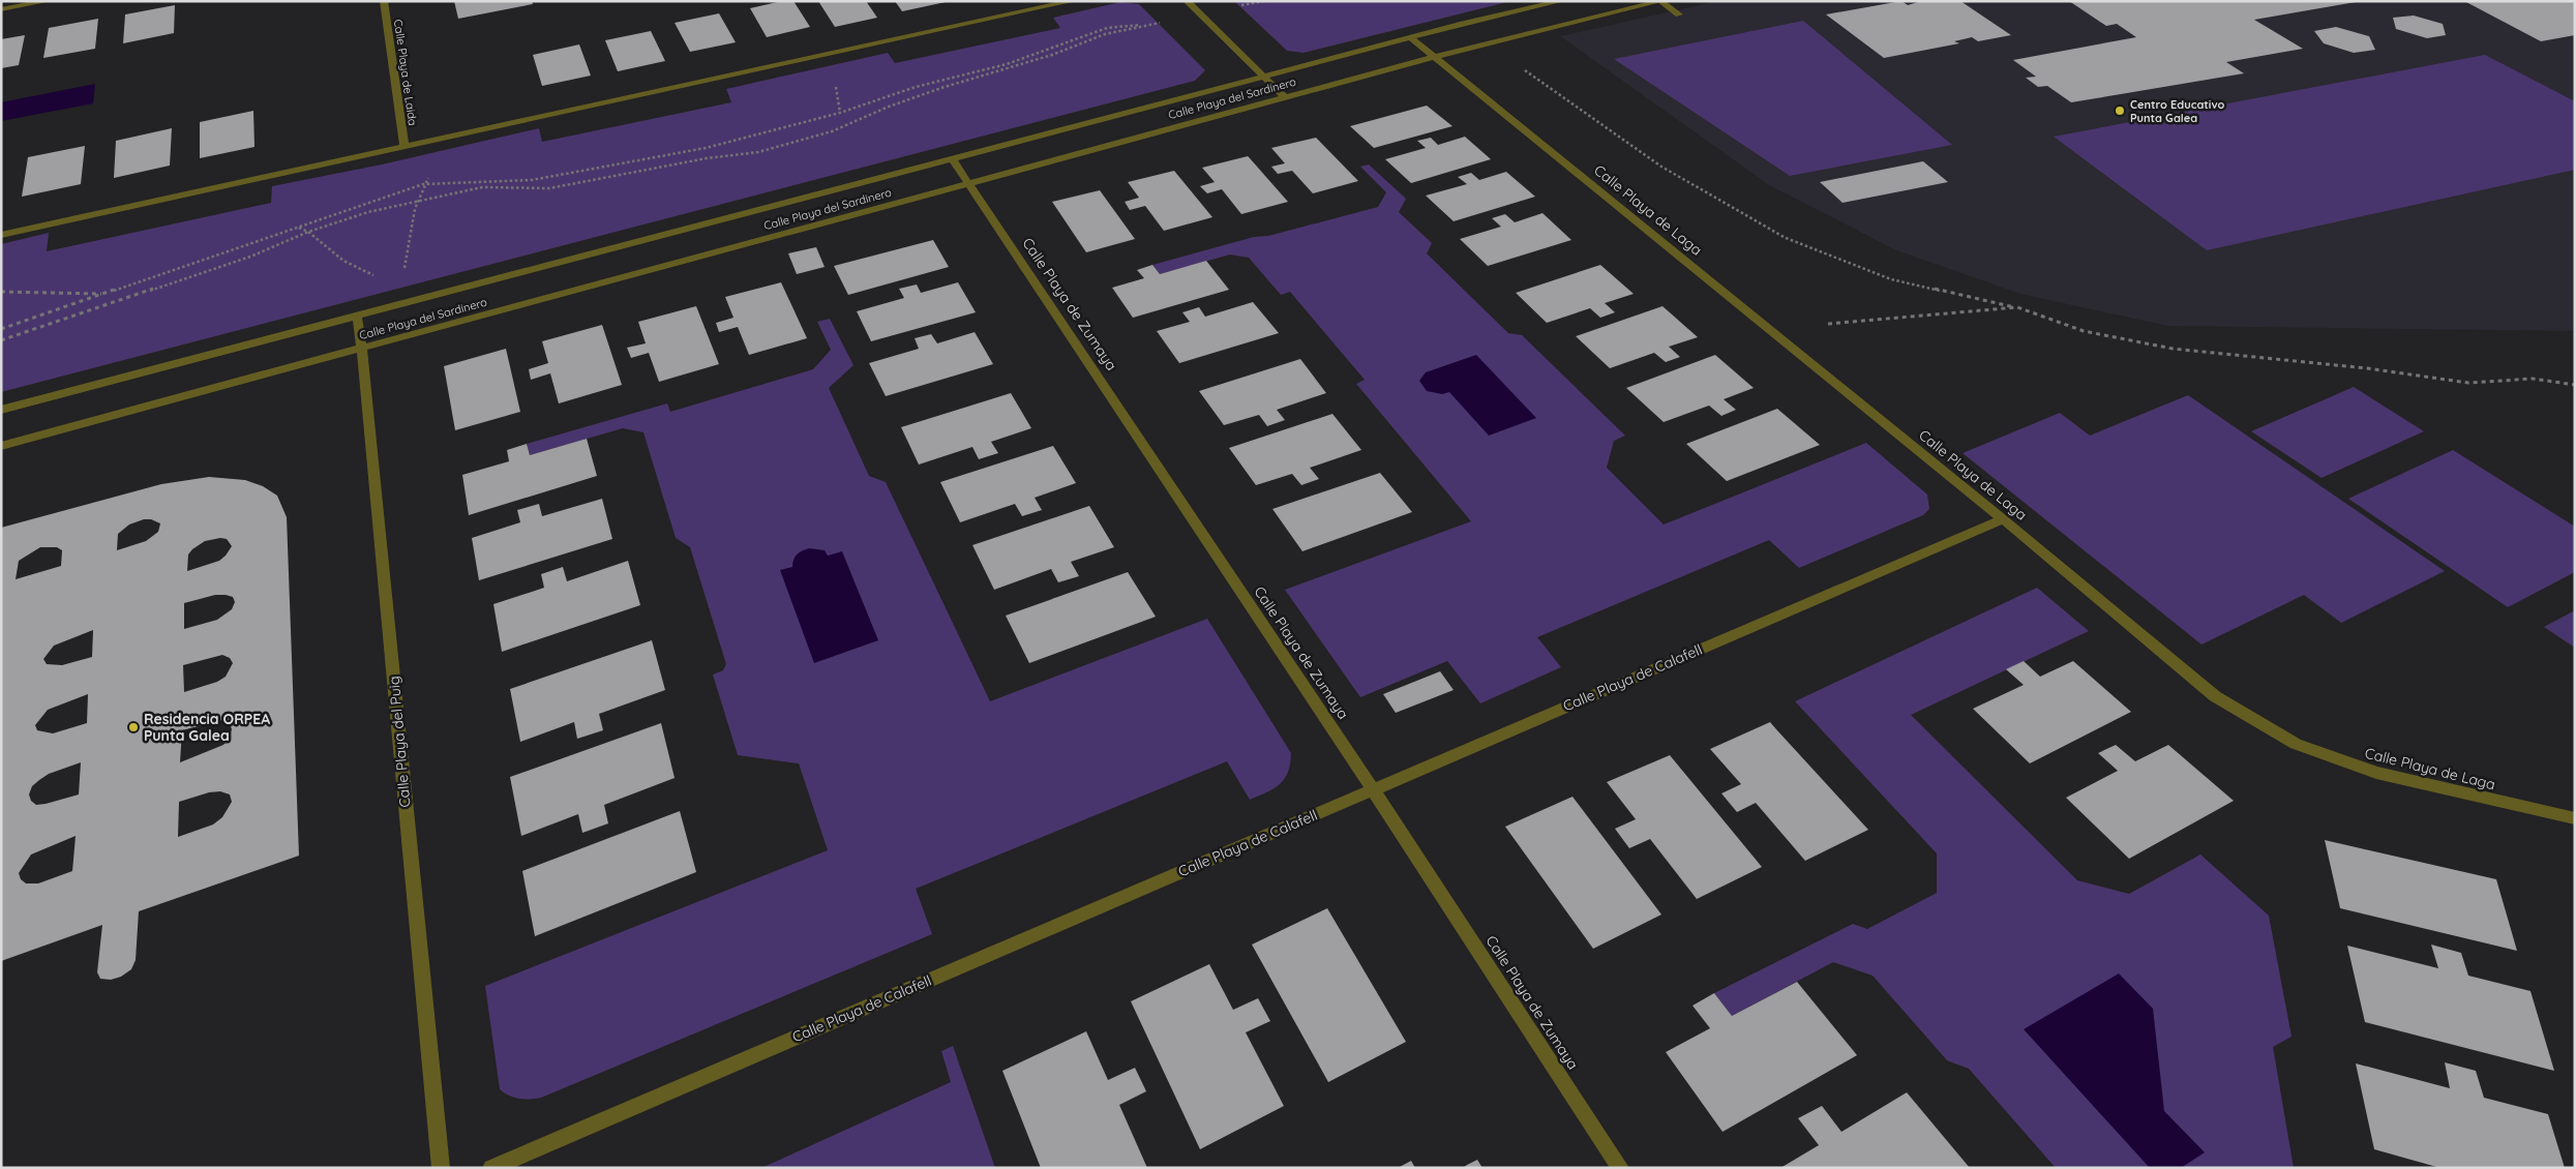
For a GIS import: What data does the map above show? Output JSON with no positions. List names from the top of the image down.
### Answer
{
  "streets": {
    "street": [
      "Calle Playa de Laida",
      "Calle Playa del Sardinero",
      "Calle Playa de Laga",
      "Calle Playa de Zumaya",
      "Calle Playa de Calafell",
      "Calle Playa del Puig"
    ]
  },
  "crossings": [
    ["Calle Playa del Sardinero", "Calle Playa de Laga"],
    ["Calle Playa del Sardinero", "Calle Playa de Zumaya"],
    ["Calle Playa del Sardinero", "Calle Playa del Puig"],
    ["Calle Playa de Laga", "Calle Playa de Calafell"],
    ["Calle Playa de Zumaya", "Calle Playa de Calafell"]
  ],
  "places": ["Centro Educativo Punta Galea", "Residencia ORPEA Punta Galea"]
}
